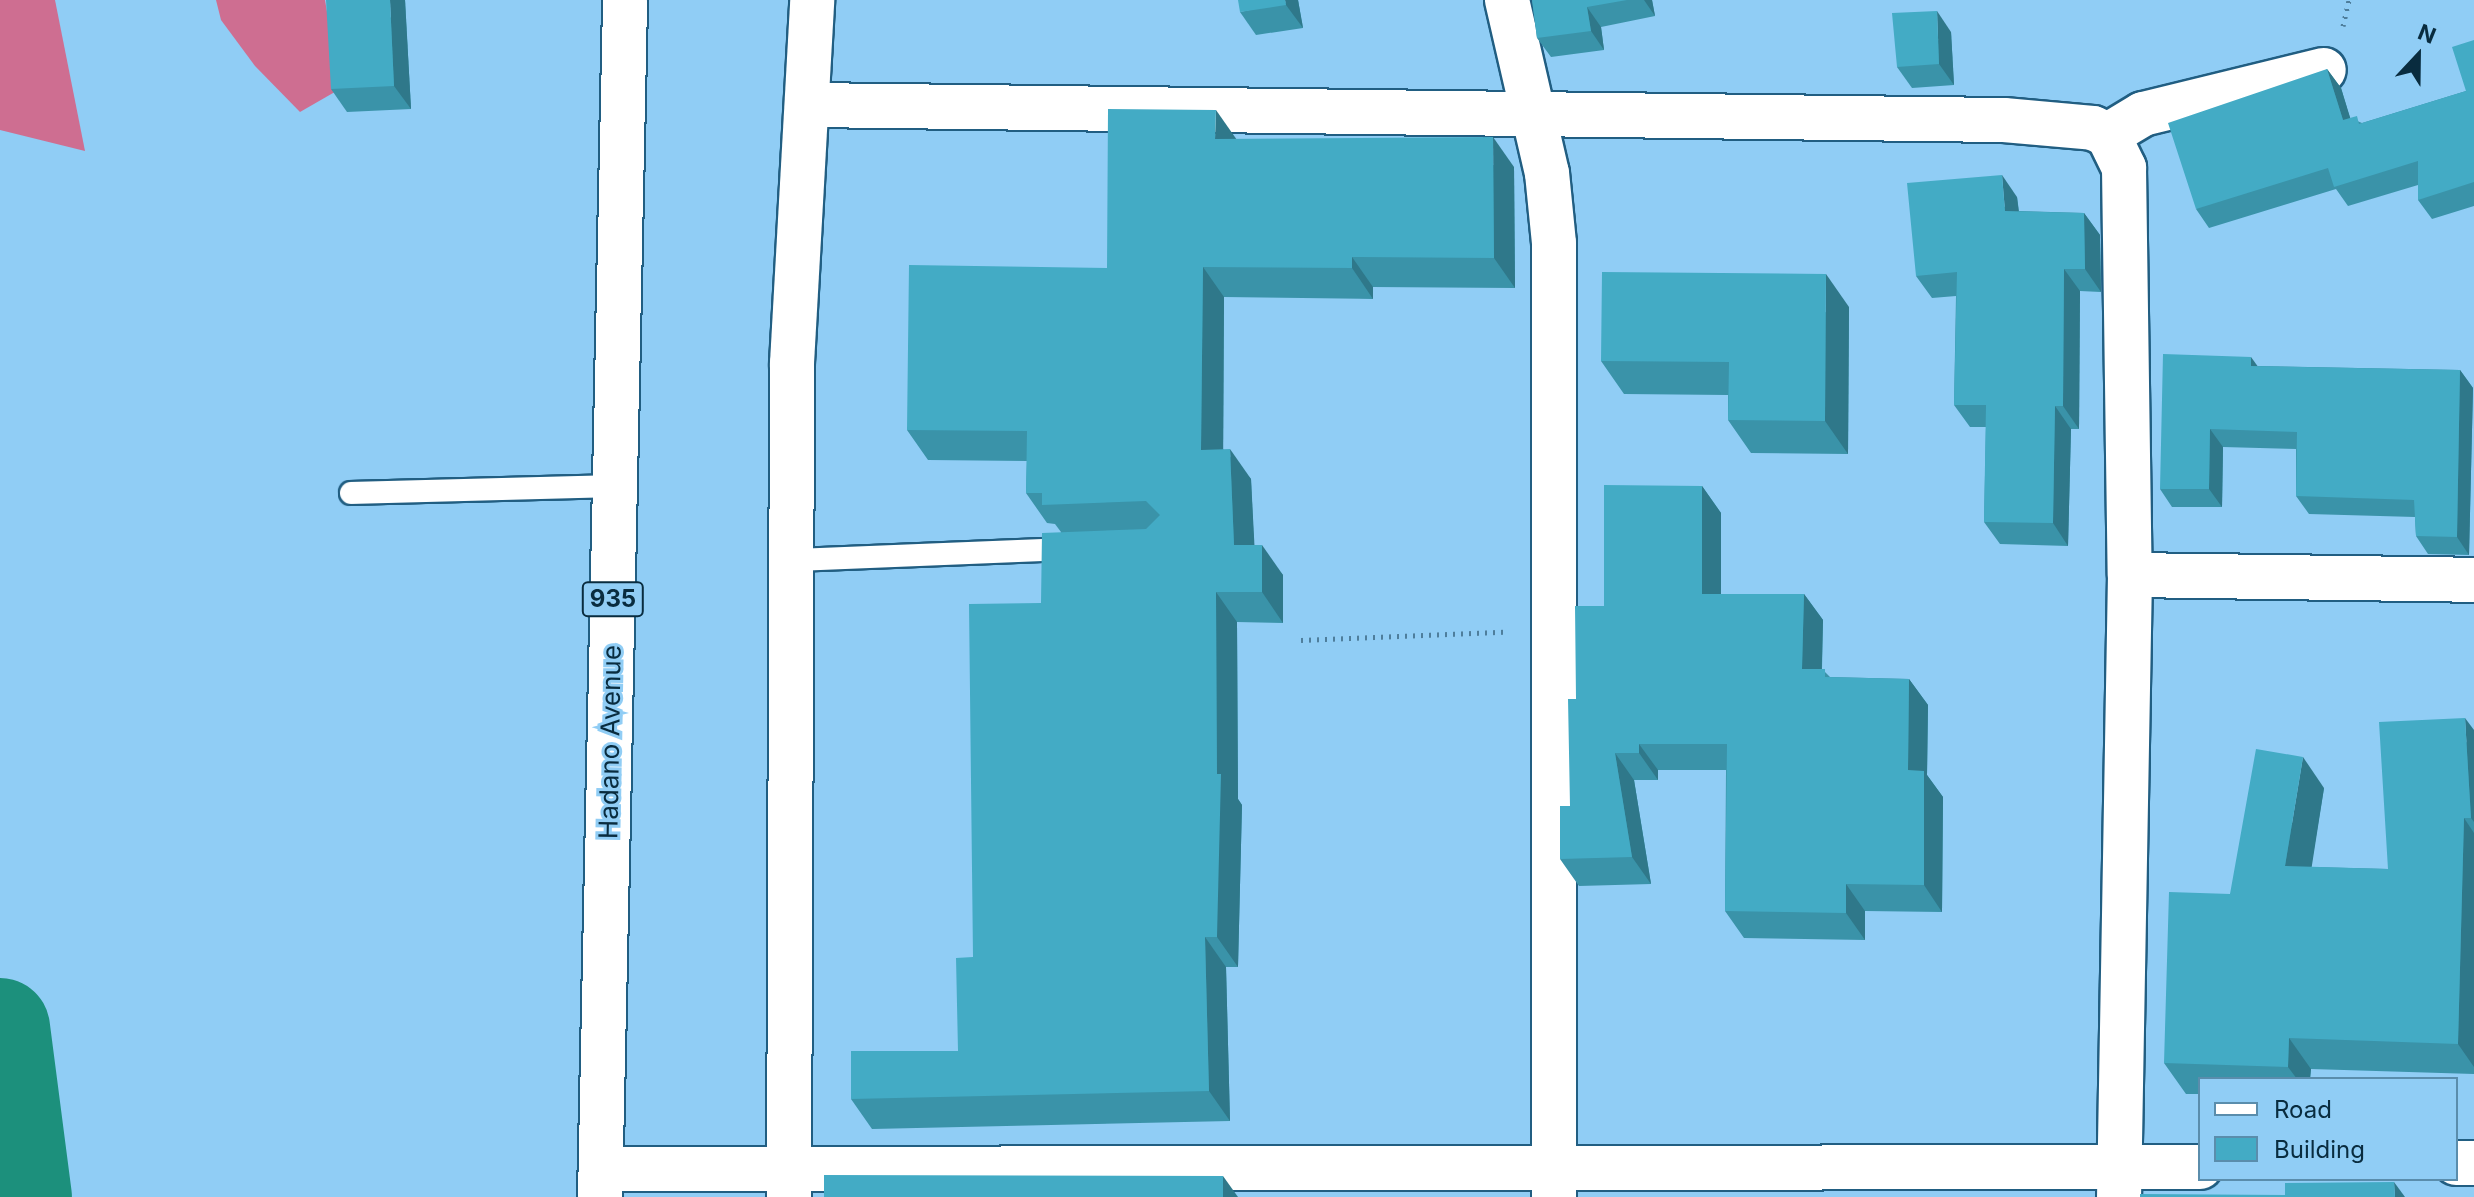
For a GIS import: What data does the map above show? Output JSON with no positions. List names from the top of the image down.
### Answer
{
  "streets": {
    "street": ["935", "Hadano Avenue"]
  },
  "legend": ["Road", "Building"],
  "north": "top"
}
